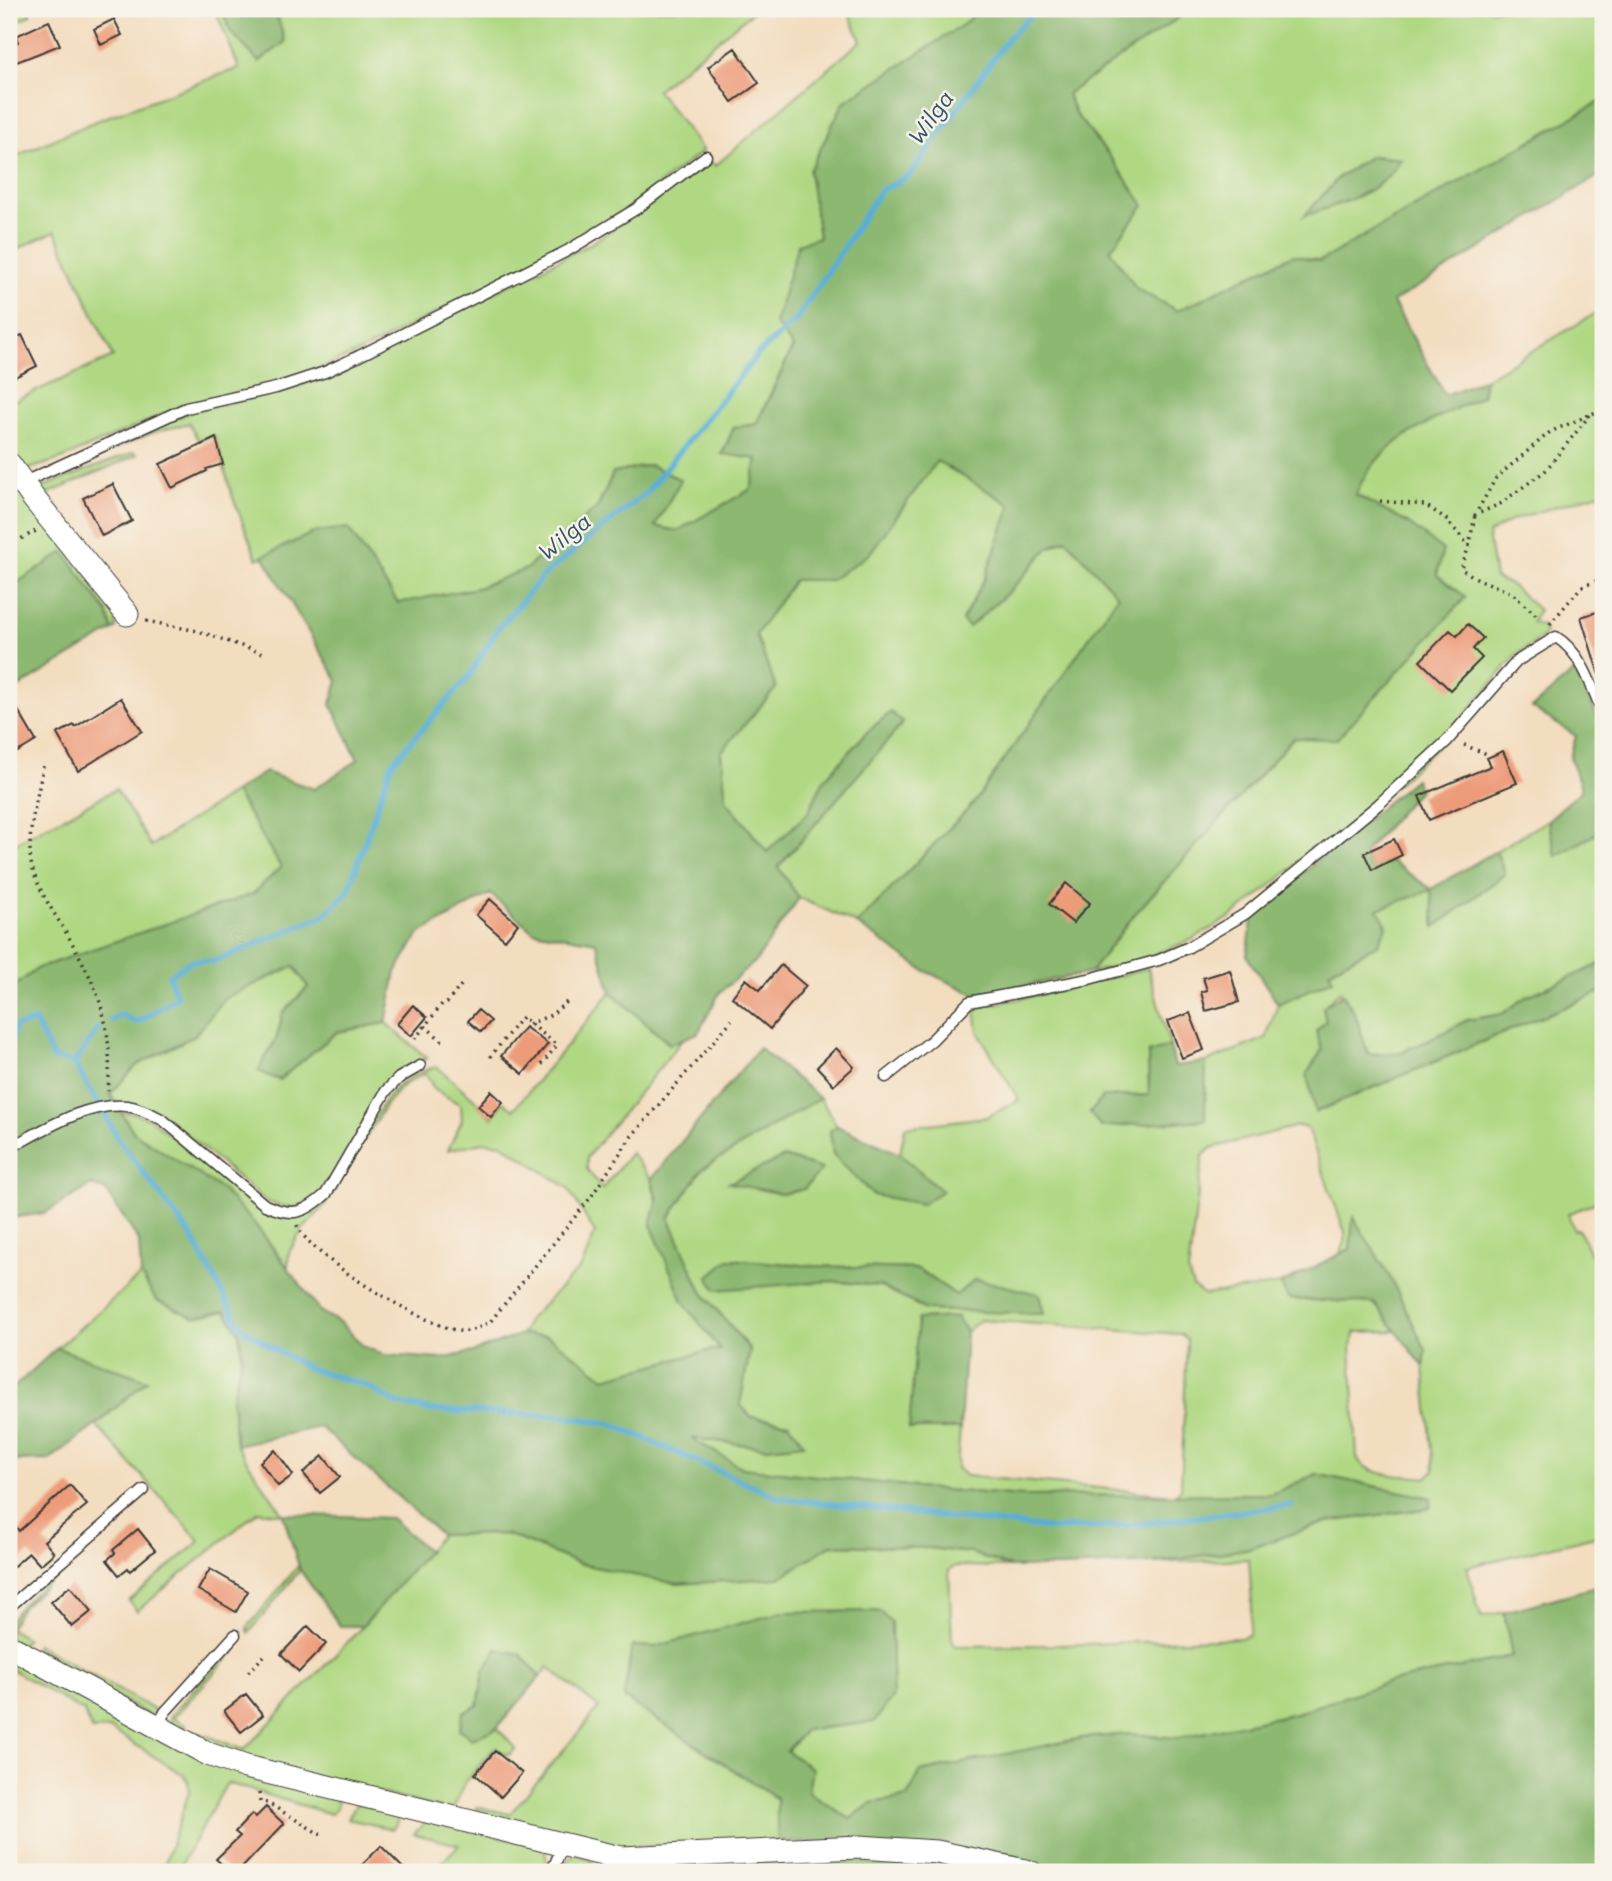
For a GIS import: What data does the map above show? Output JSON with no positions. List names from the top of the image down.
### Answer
{
  "water": ["Wilga"]
}
